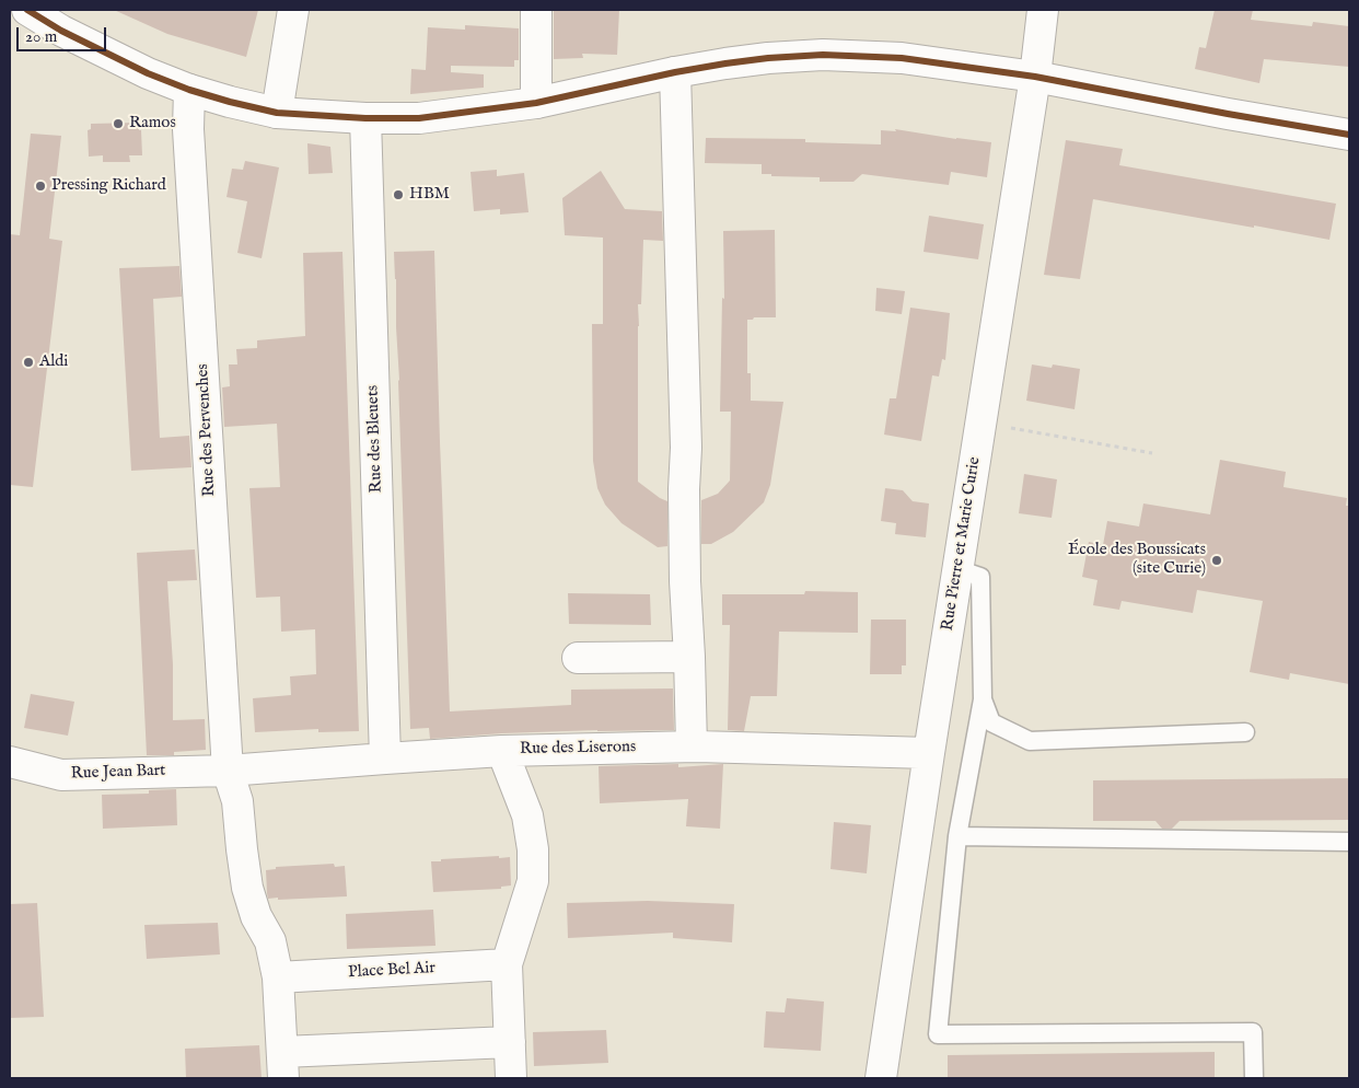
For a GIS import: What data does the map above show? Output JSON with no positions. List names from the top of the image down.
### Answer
{
  "streets": {
    "street": [
      "Rue des Pervenches",
      "Rue des Bleuets",
      "Rue Pierre et Marie Curie",
      "Rue des Liserons",
      "Rue Jean Bart",
      "Place Bel Air"
    ]
  },
  "crossings": [
    ["Rue des Pervenches", "Rue des Liserons"],
    ["Rue des Pervenches", "Rue Jean Bart"],
    ["Rue des Pervenches", "Place Bel Air"],
    ["Rue des Bleuets", "Rue des Liserons"],
    ["Rue Pierre et Marie Curie", "Rue des Liserons"],
    ["Rue des Liserons", "Rue Jean Bart"]
  ],
  "places": [
    "Ramos",
    "Pressing Richard",
    "HBM",
    "Aldi",
    "École des Boussicats (site Curie)"
  ],
  "scale_bar": "20 m"
}
